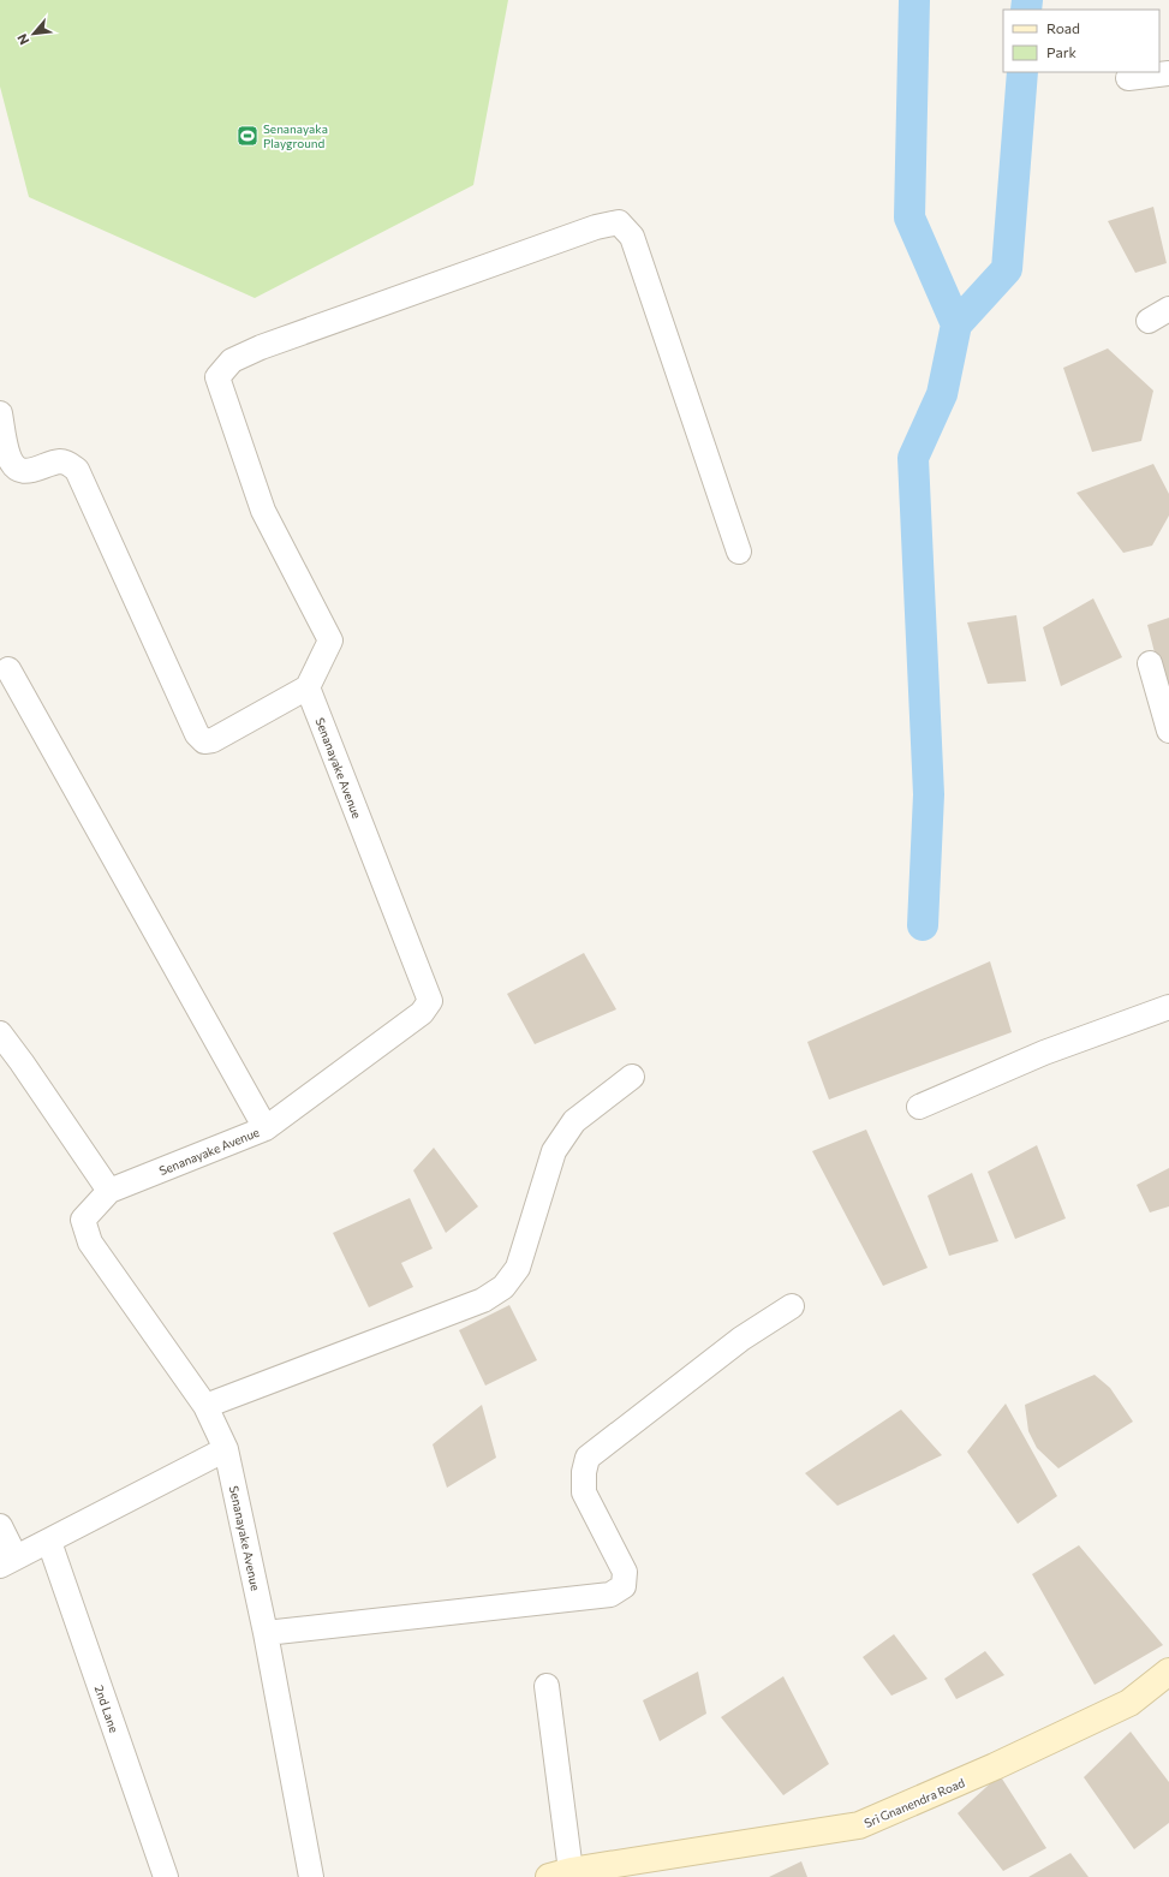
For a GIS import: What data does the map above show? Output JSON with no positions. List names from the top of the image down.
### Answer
{
  "streets": {
    "street": ["Senanayake Avenue", "2nd Lane", "Sri Gnanendra Road"]
  },
  "places": {
    "sports": ["Senanayaka Playground"]
  },
  "legend": ["Road", "Park"],
  "north": "bottom left"
}
